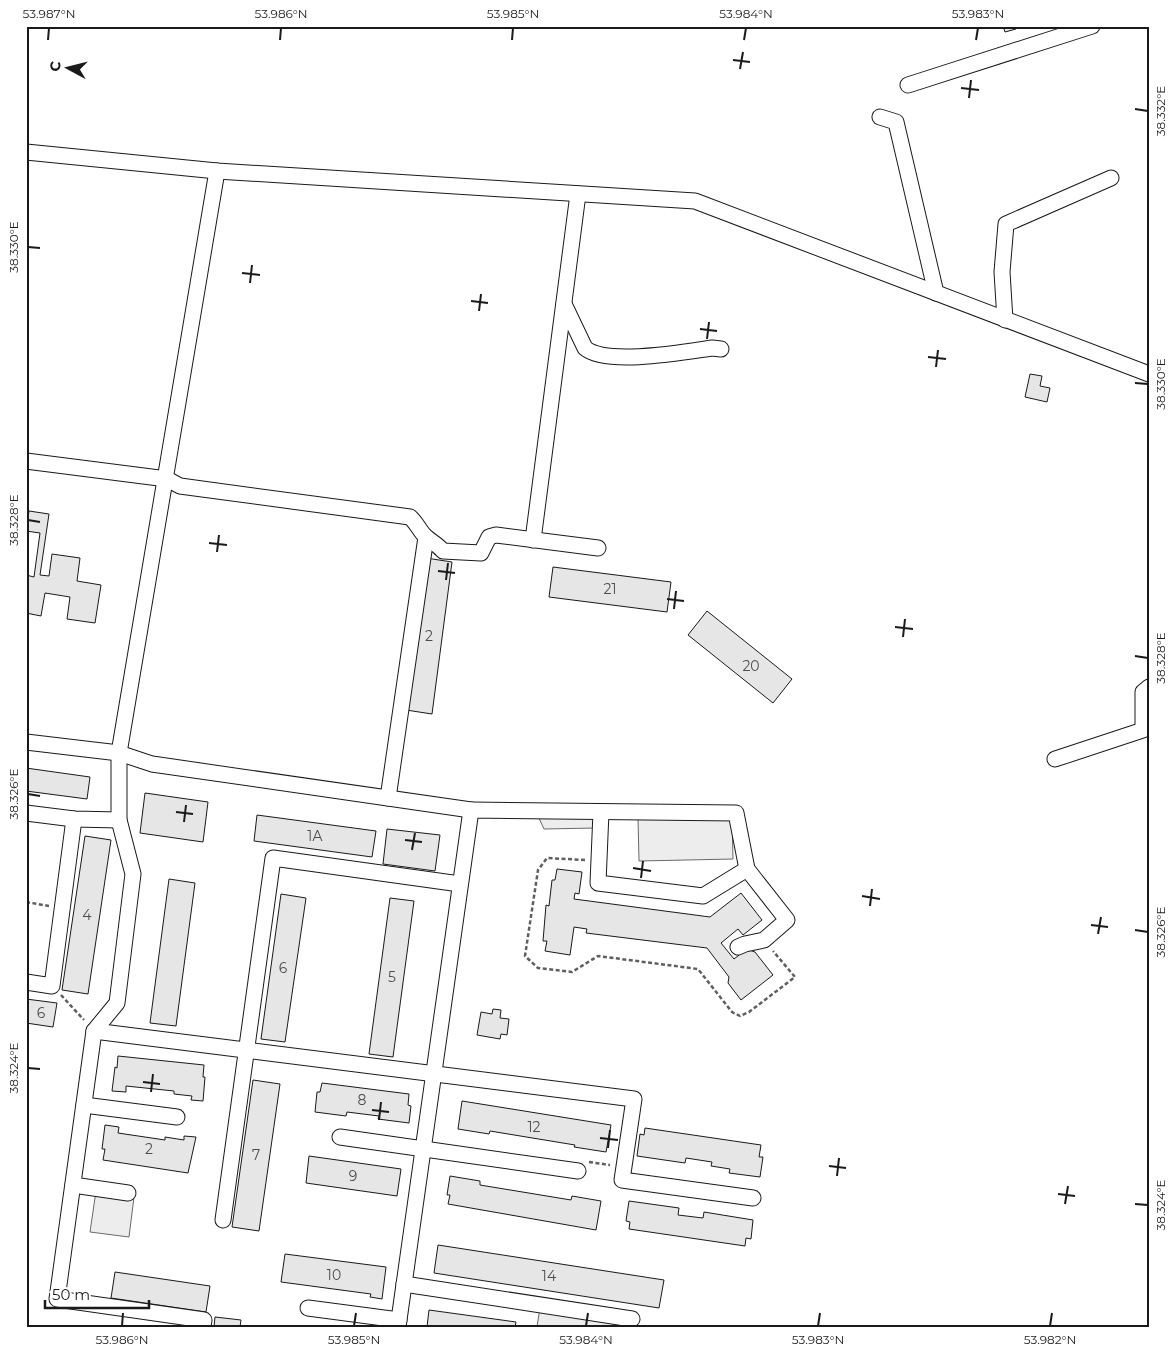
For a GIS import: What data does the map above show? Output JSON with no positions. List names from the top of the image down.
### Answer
{
  "house_numbers": [
    "21",
    "2",
    "20",
    "1А",
    "4",
    "6",
    "5",
    "6",
    "8",
    "12",
    "2",
    "7",
    "9",
    "10",
    "14"
  ],
  "scale_bar": "50 m",
  "north": "left",
  "coordinates": [
    "53.987°N",
    "53.986°N",
    "53.985°N",
    "53.984°N",
    "53.983°N",
    "38.332°E",
    "38.330°E",
    "38.328°E",
    "38.326°E",
    "38.324°E",
    "53.982°N"
  ]
}
